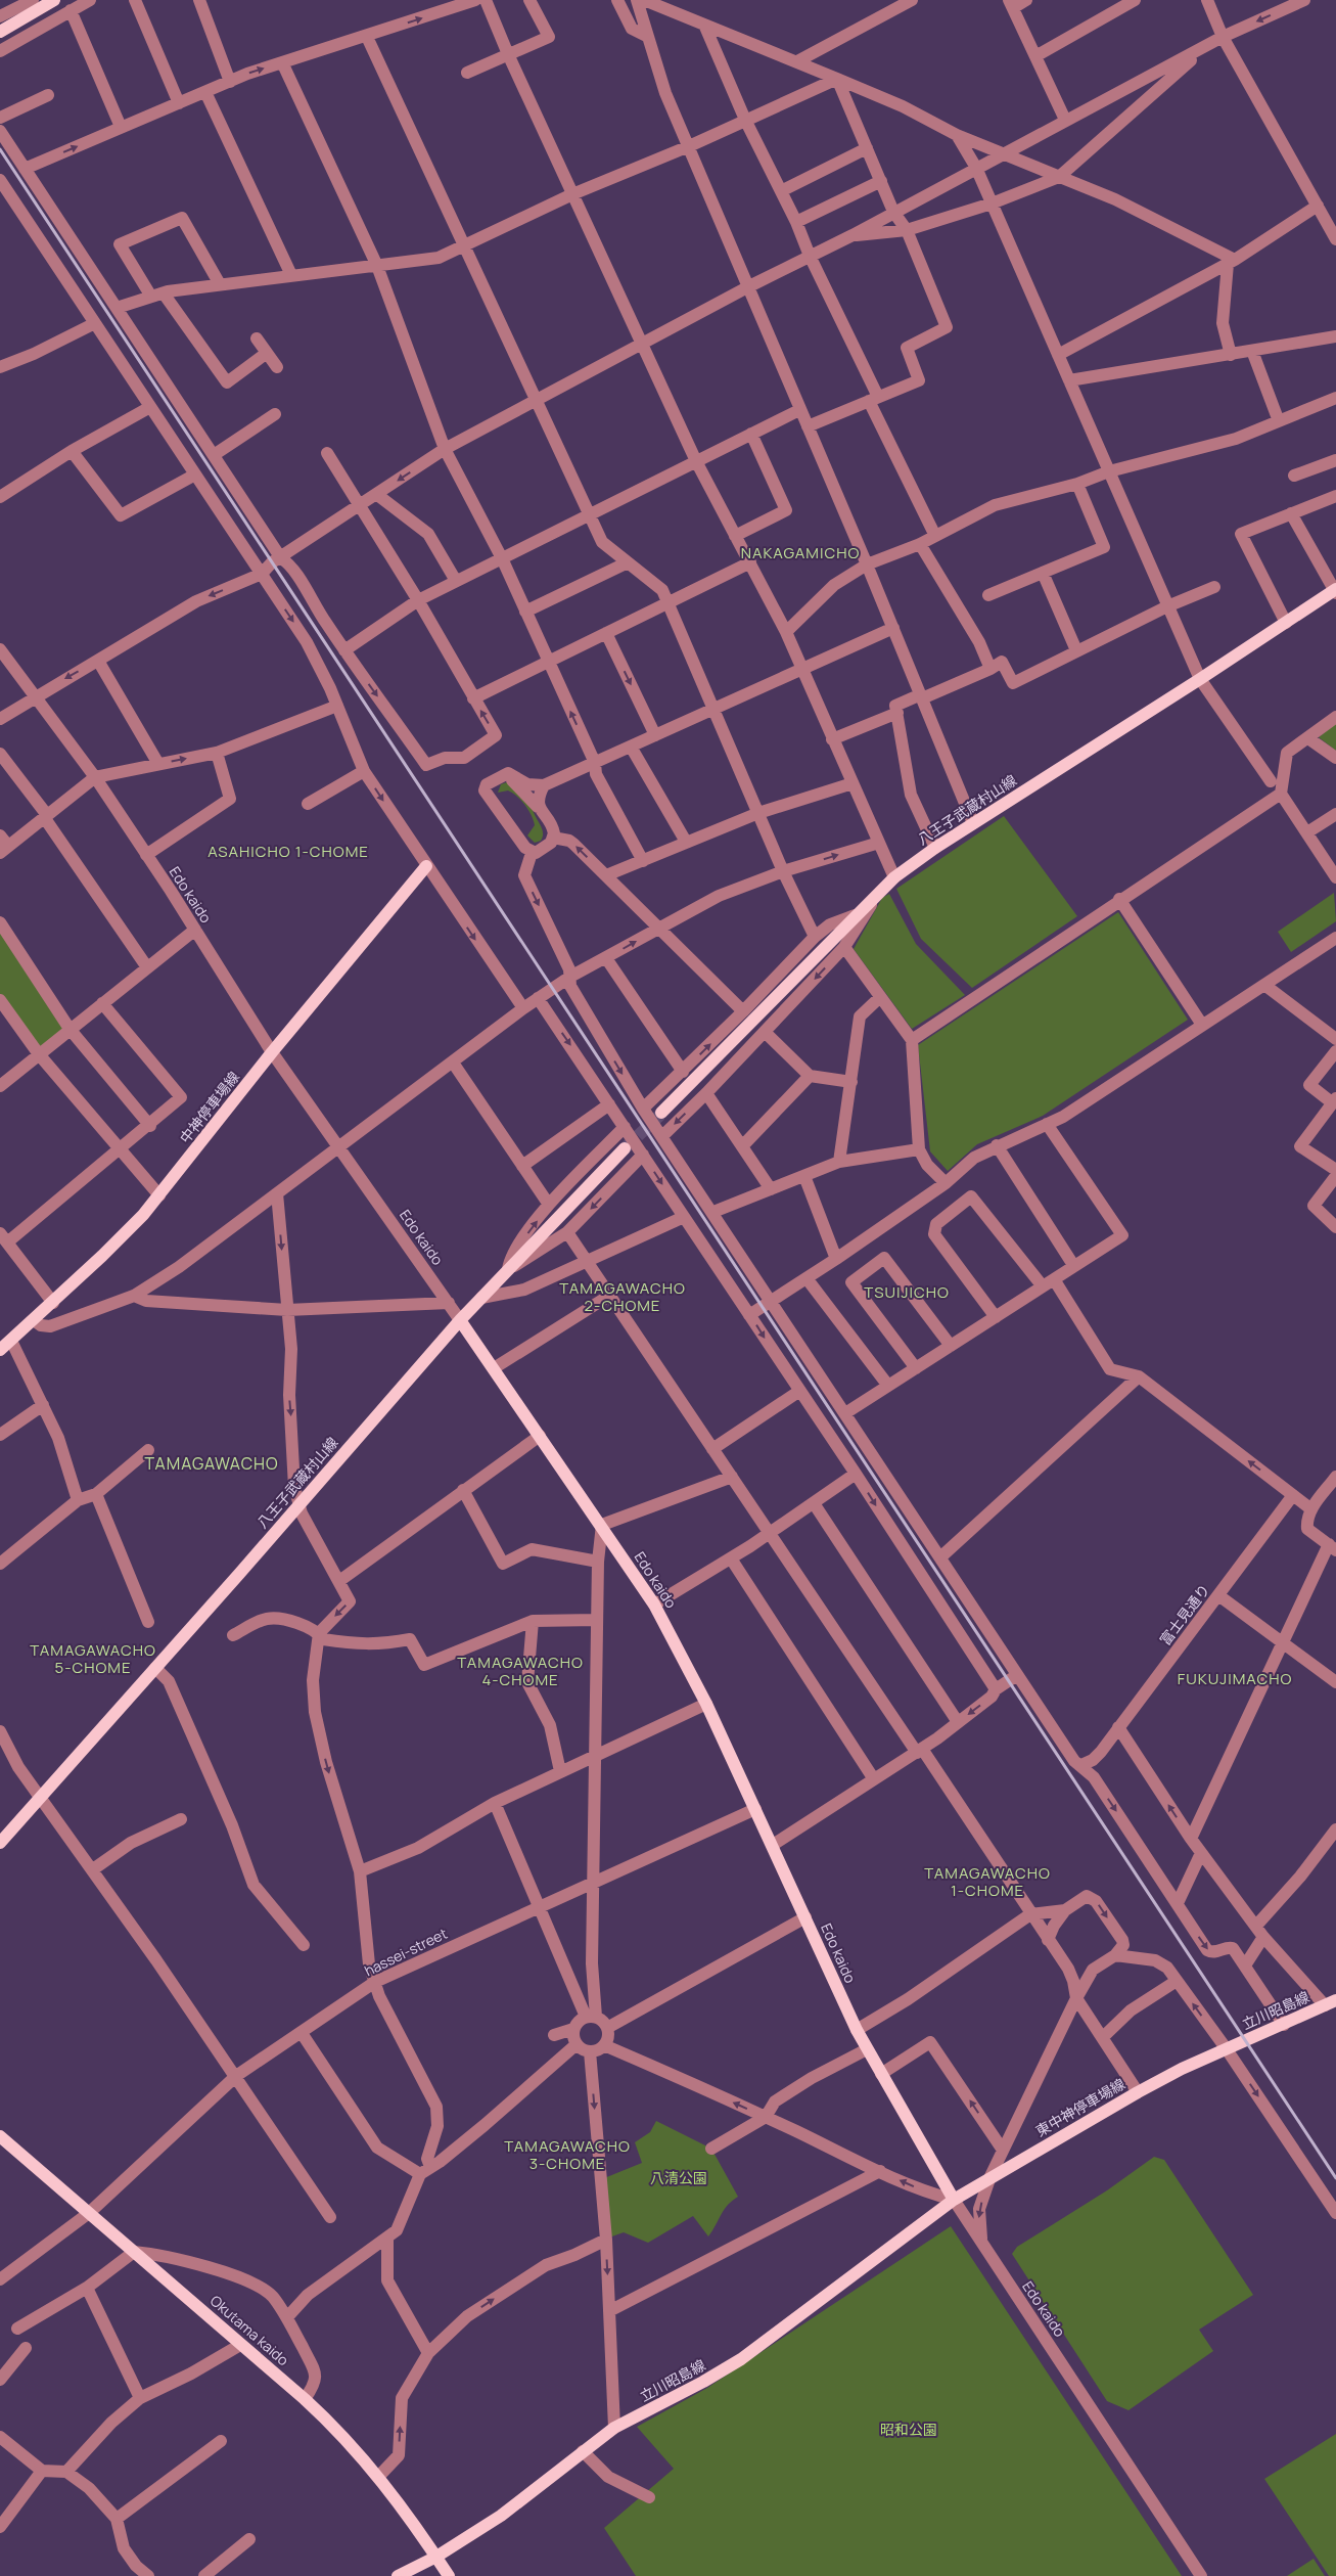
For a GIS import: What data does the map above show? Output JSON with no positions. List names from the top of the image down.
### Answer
{
  "streets": {
    "main road": [
      "八王子武蔵村山線",
      "Edo kaido",
      "中神停車場線",
      "立川昭島線",
      "東中神停車場線",
      "Okutama kaido"
    ],
    "street": ["富士見通り", "hassei-street"]
  },
  "crossings": [
    ["八王子武蔵村山線", "Edo kaido"],
    ["Edo kaido", "中神停車場線"],
    ["Edo kaido", "hassei-street"],
    ["Edo kaido", "立川昭島線"],
    ["Edo kaido", "東中神停車場線"],
    ["hassei-street", "Okutama kaido"],
    ["立川昭島線", "東中神停車場線"],
    ["立川昭島線", "Okutama kaido"]
  ],
  "districts": [
    "NAKAGAMICHO",
    "ASAHICHO 1-CHOME",
    "TAMAGAWACHO 2-CHOME",
    "TSUIJICHO",
    "TAMAGAWACHO",
    "TAMAGAWACHO 5-CHOME",
    "TAMAGAWACHO 4-CHOME",
    "FUKUJIMACHO",
    "TAMAGAWACHO 1-CHOME",
    "TAMAGAWACHO 3-CHOME"
  ],
  "parks": ["八清公園", "昭和公園"]
}
